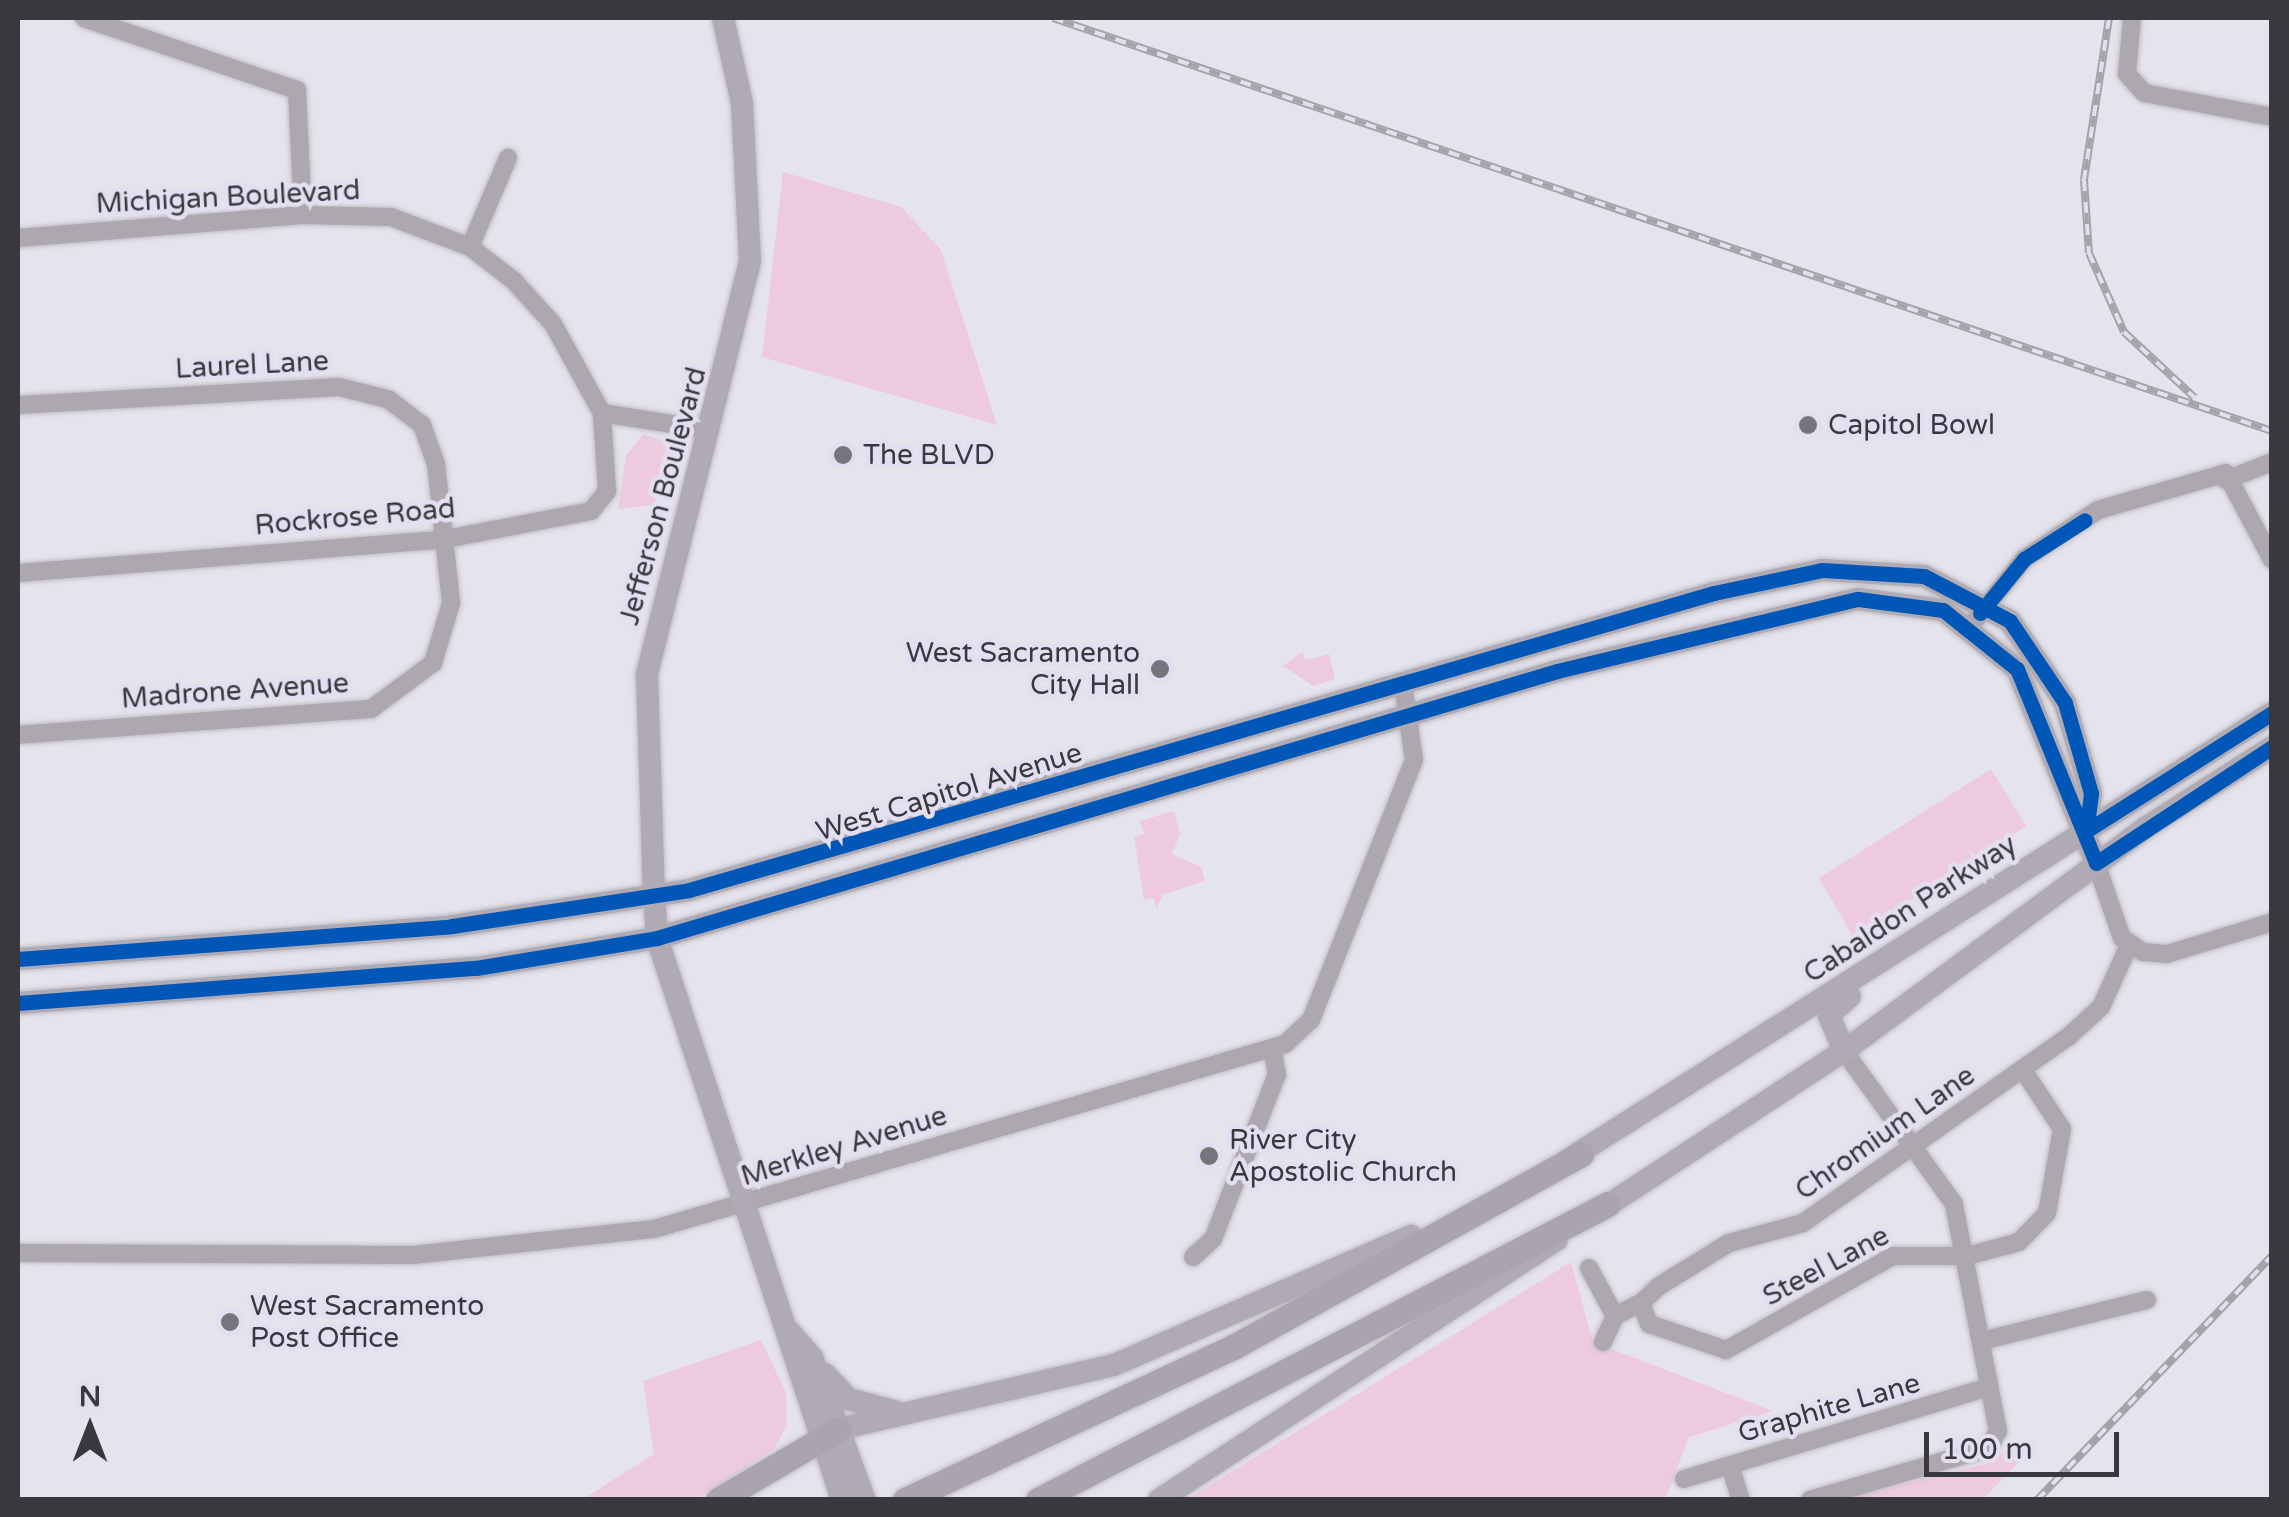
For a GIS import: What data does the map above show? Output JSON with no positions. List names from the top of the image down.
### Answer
{
  "streets": {
    "main road": ["Jefferson Boulevard", "West Capitol Avenue", "Cabaldon Parkway"],
    "street": [
      "Michigan Boulevard",
      "Laurel Lane",
      "Rockrose Road",
      "Madrone Avenue",
      "Chromium Lane",
      "Merkley Avenue",
      "Steel Lane",
      "Graphite Lane"
    ]
  },
  "crossings": [
    ["Michigan Boulevard", "Rockrose Road"],
    ["Laurel Lane", "Rockrose Road"],
    ["Laurel Lane", "Madrone Avenue"],
    ["Jefferson Boulevard", "West Capitol Avenue"],
    ["Jefferson Boulevard", "Merkley Avenue"],
    ["Rockrose Road", "Madrone Avenue"],
    ["West Capitol Avenue", "Merkley Avenue"],
    ["Chromium Lane", "Steel Lane"]
  ],
  "places": [
    "Capitol Bowl",
    "The BLVD",
    "West Sacramento City Hall",
    "River City Apostolic Church",
    "West Sacramento Post Office"
  ],
  "scale_bar": "100 m",
  "north": "top"
}
